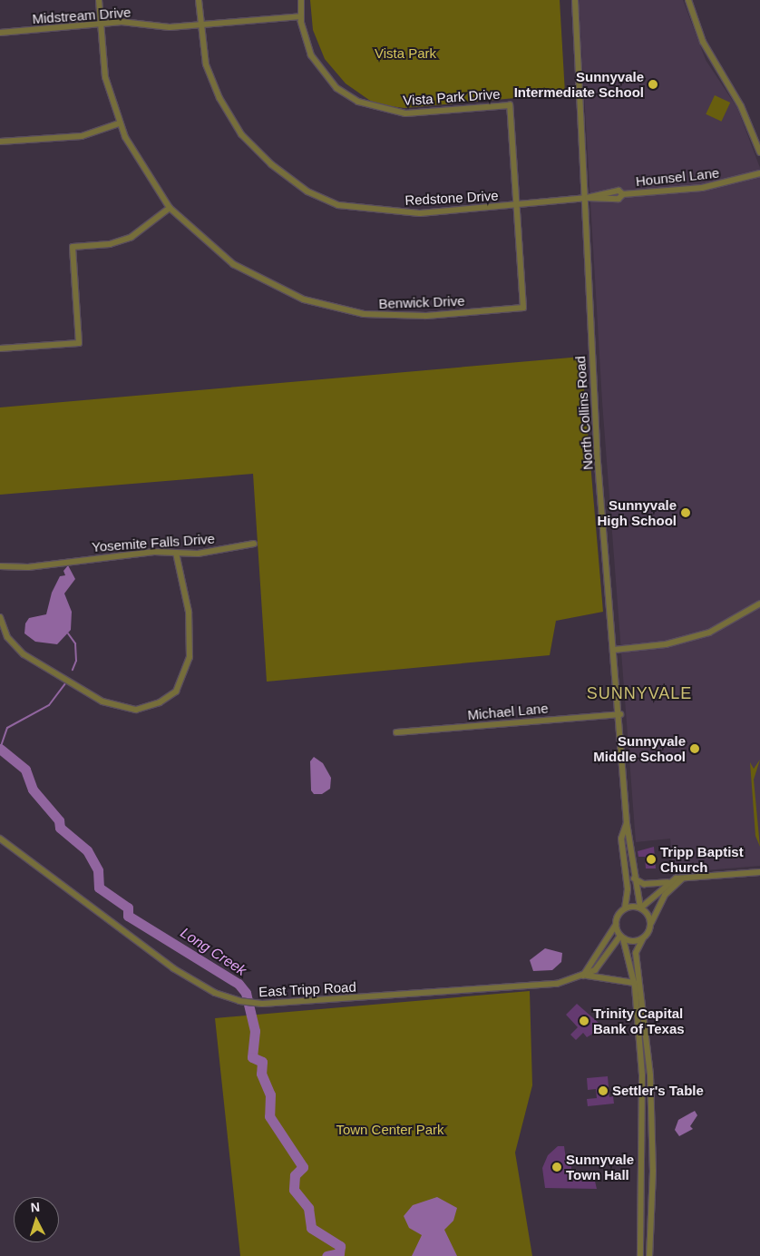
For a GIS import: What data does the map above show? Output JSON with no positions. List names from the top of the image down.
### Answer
{
  "streets": {
    "street": [
      "Midstream Drive",
      "Vista Park Drive",
      "Hounsel Lane",
      "Redstone Drive",
      "Benwick Drive",
      "North Collins Road",
      "Yosemite Falls Drive",
      "Michael Lane",
      "East Tripp Road"
    ]
  },
  "crossings": [
    ["Midstream Drive", "Vista Park Drive"],
    ["Midstream Drive", "Redstone Drive"],
    ["Midstream Drive", "Benwick Drive"],
    ["Vista Park Drive", "Redstone Drive"],
    ["Vista Park Drive", "Benwick Drive"],
    ["Hounsel Lane", "Redstone Drive"],
    ["Hounsel Lane", "North Collins Road"],
    ["Redstone Drive", "Benwick Drive"],
    ["Redstone Drive", "North Collins Road"],
    ["North Collins Road", "Michael Lane"],
    ["North Collins Road", "East Tripp Road"]
  ],
  "districts": ["SUNNYVALE"],
  "water": ["Long Creek"],
  "parks": ["Vista Park", "Town Center Park"],
  "places": [
    "Sunnyvale Intermediate School",
    "Sunnyvale High School",
    "Sunnyvale Middle School",
    "Tripp Baptist Church",
    "Trinity Capital Bank of Texas",
    "Settler's Table",
    "Sunnyvale Town Hall"
  ],
  "north": "top"
}
